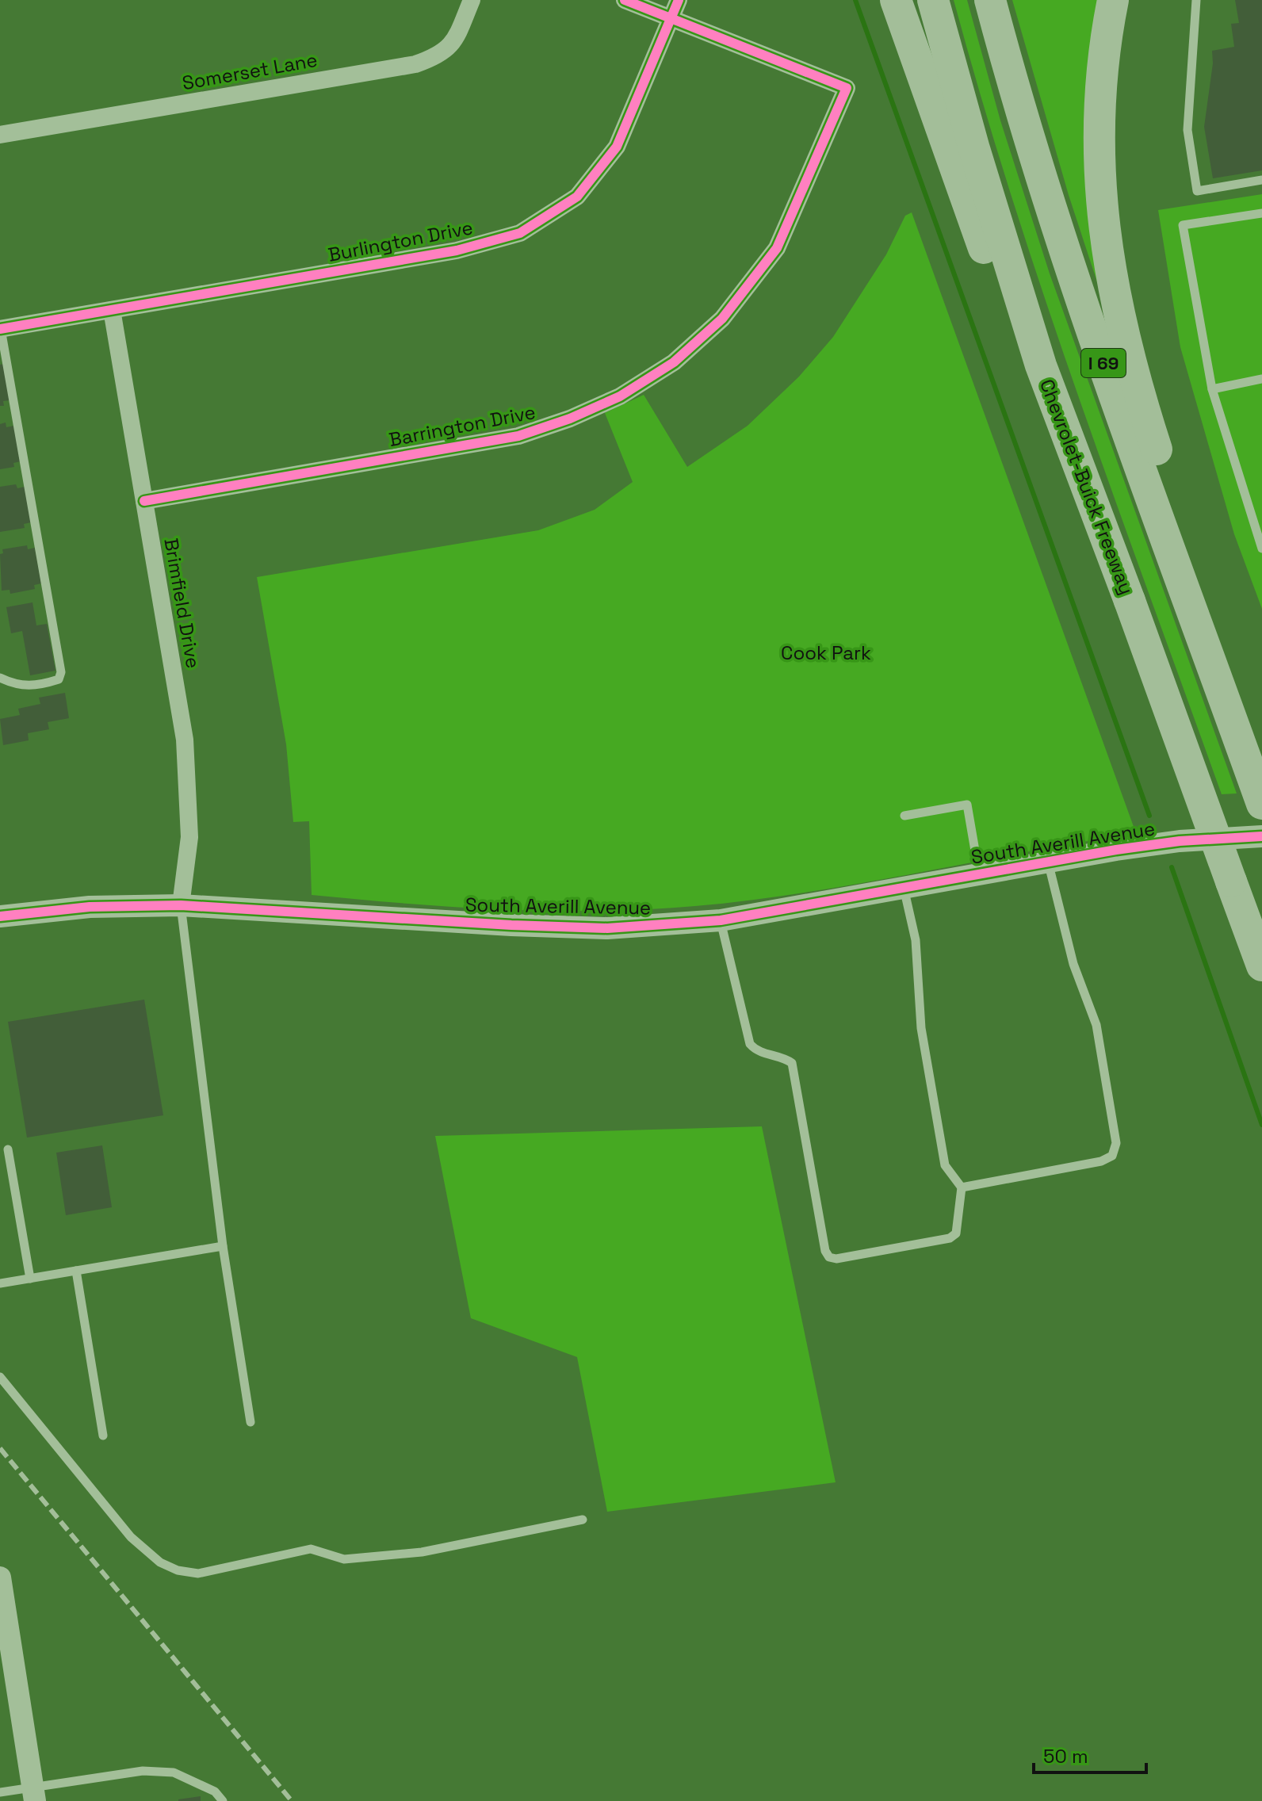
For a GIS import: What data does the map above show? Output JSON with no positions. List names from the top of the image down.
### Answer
{
  "streets": {
    "highway": ["I 69", "Chevrolet-Buick Freeway"],
    "street": [
      "Somerset Lane",
      "Burlington Drive",
      "Barrington Drive",
      "Brimfield Drive",
      "South Averill Avenue"
    ]
  },
  "crossings": [
    ["Burlington Drive", "Barrington Drive"],
    ["Burlington Drive", "Brimfield Drive"],
    ["Barrington Drive", "Brimfield Drive"],
    ["Brimfield Drive", "South Averill Avenue"]
  ],
  "parks": ["Cook Park"],
  "scale_bar": "50 m"
}
